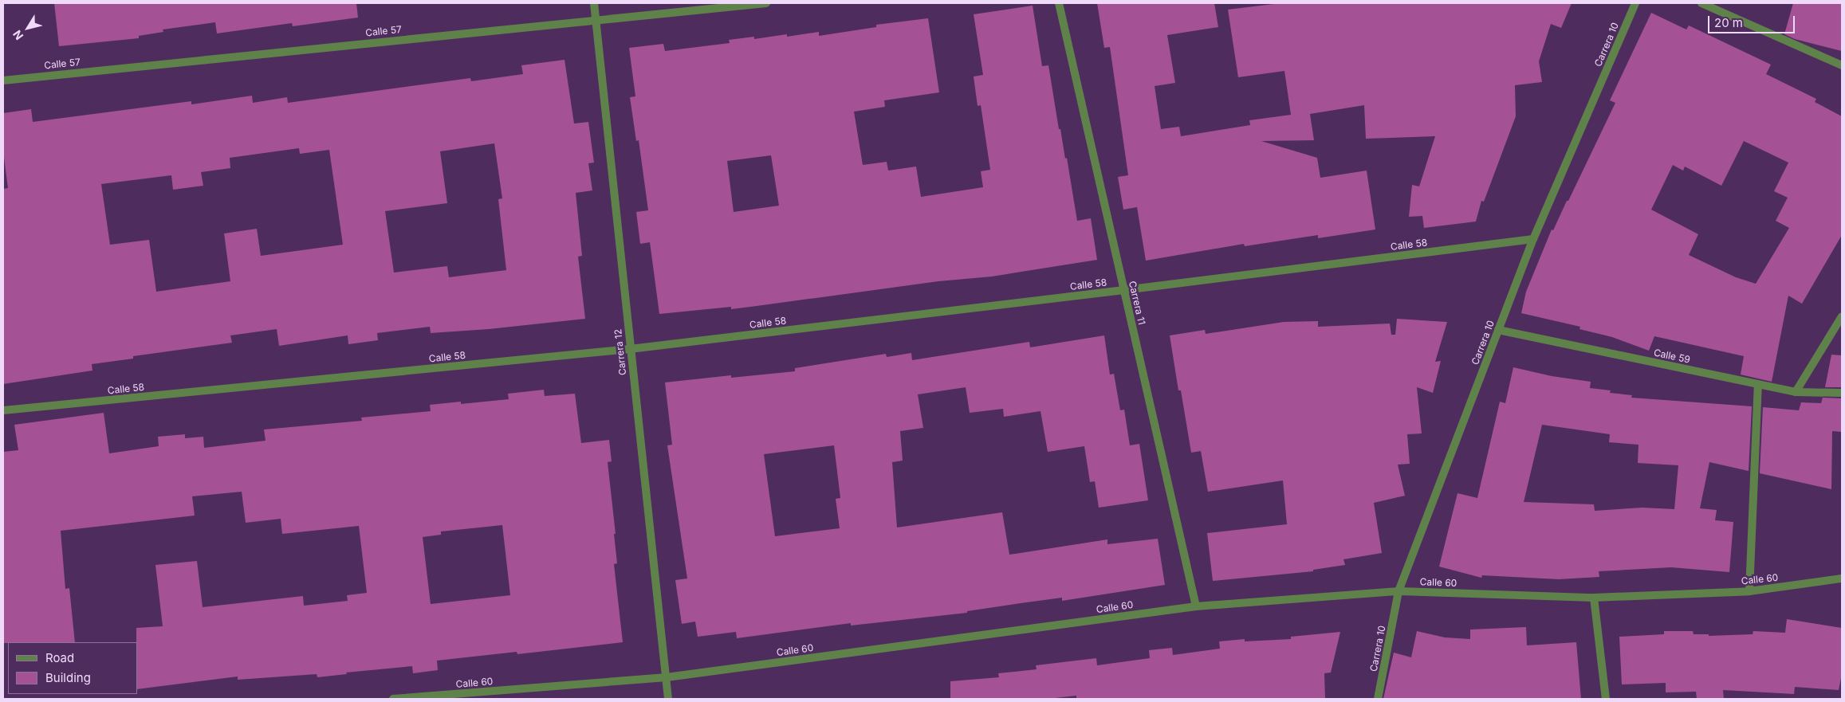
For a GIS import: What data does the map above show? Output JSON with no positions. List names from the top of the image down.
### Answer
{
  "streets": {
    "street": [
      "Calle 57",
      "Carrera 10",
      "Calle 58",
      "Carrera 11",
      "Carrera 12",
      "Calle 59",
      "Calle 60"
    ]
  },
  "crossings": [
    ["Calle 57", "Carrera 12"],
    ["Carrera 10", "Calle 58"],
    ["Carrera 10", "Calle 59"],
    ["Carrera 10", "Calle 60"],
    ["Calle 58", "Carrera 11"],
    ["Calle 58", "Carrera 12"],
    ["Carrera 11", "Calle 60"],
    ["Carrera 12", "Calle 60"]
  ],
  "legend": ["Road", "Building"],
  "scale_bar": "20 m",
  "north": "bottom left"
}
